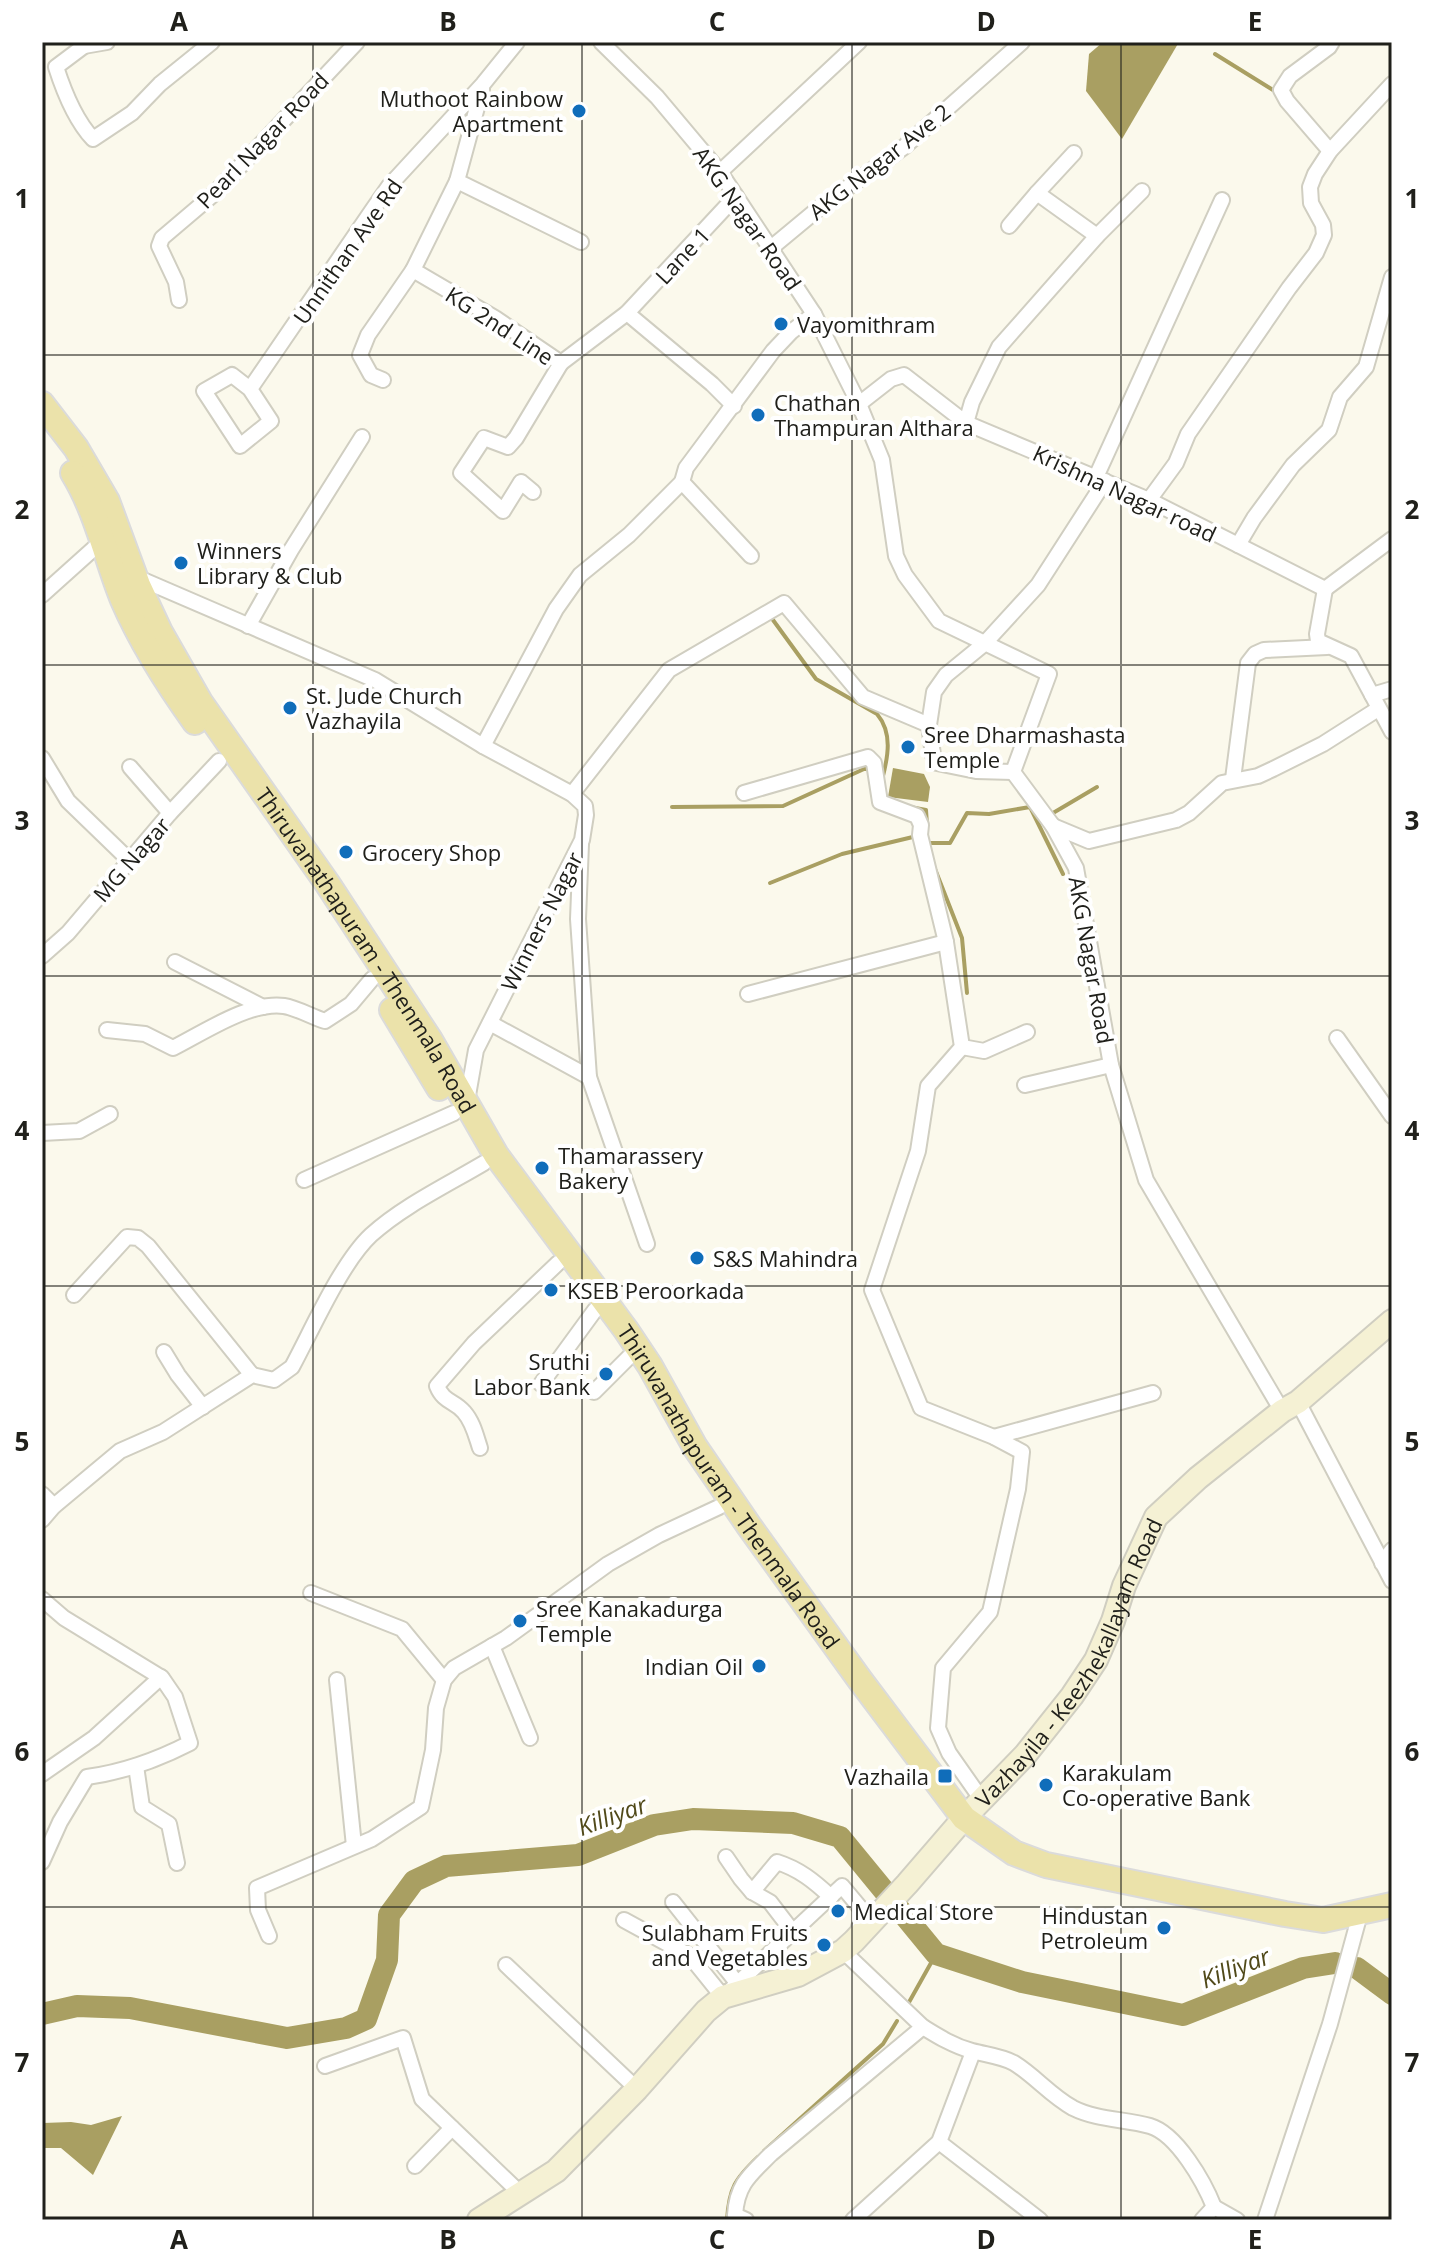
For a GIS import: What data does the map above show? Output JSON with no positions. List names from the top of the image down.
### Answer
{
  "streets": {
    "main road": ["Thiruvanathapuram - Thenmala Road"],
    "street": [
      "Pearl Nagar Road",
      "AKG Nagar Ave 2",
      "AKG Nagar Road",
      "Unnithan Ave Rd",
      "Lane 1",
      "KG 2nd Line",
      "Krishna Nagar road",
      "MG Nagar",
      "Winners Nagar",
      "Vazhayila - Keezhekallayam Road"
    ]
  },
  "crossings": [
    ["AKG Nagar Ave 2", "AKG Nagar Road"],
    ["AKG Nagar Road", "Lane 1"],
    ["AKG Nagar Road", "Krishna Nagar road"],
    ["AKG Nagar Road", "Vazhayila - Keezhekallayam Road"],
    ["Lane 1", "KG 2nd Line"],
    ["MG Nagar", "Thiruvanathapuram - Thenmala Road"],
    ["Winners Nagar", "Thiruvanathapuram - Thenmala Road"],
    ["Thiruvanathapuram - Thenmala Road", "Vazhayila - Keezhekallayam Road"]
  ],
  "water": ["Killiyar"],
  "places": {
    "other": [
      "Muthoot Rainbow Apartment",
      "Vayomithram",
      "Chathan Thampuran Althara",
      "Winners Library & Club",
      "St. Jude Church Vazhayila",
      "Sree Dharmashasta Temple",
      "Grocery Shop",
      "Thamarassery Bakery",
      "S&S Mahindra",
      "KSEB Peroorkada",
      "Sruthi Labor Bank",
      "Sree Kanakadurga Temple",
      "Indian Oil",
      "Karakulam Co-operative Bank",
      "Medical Store",
      "Hindustan Petroleum",
      "Sulabham Fruits and Vegetables"
    ],
    "transit": ["Vazhaila"]
  },
  "grid": {
    "columns": [
      "A",
      "B",
      "C",
      "D",
      "E"
    ],
    "rows": [
      "1",
      "2",
      "3",
      "4",
      "5",
      "6",
      "7"
    ]
  }
}
